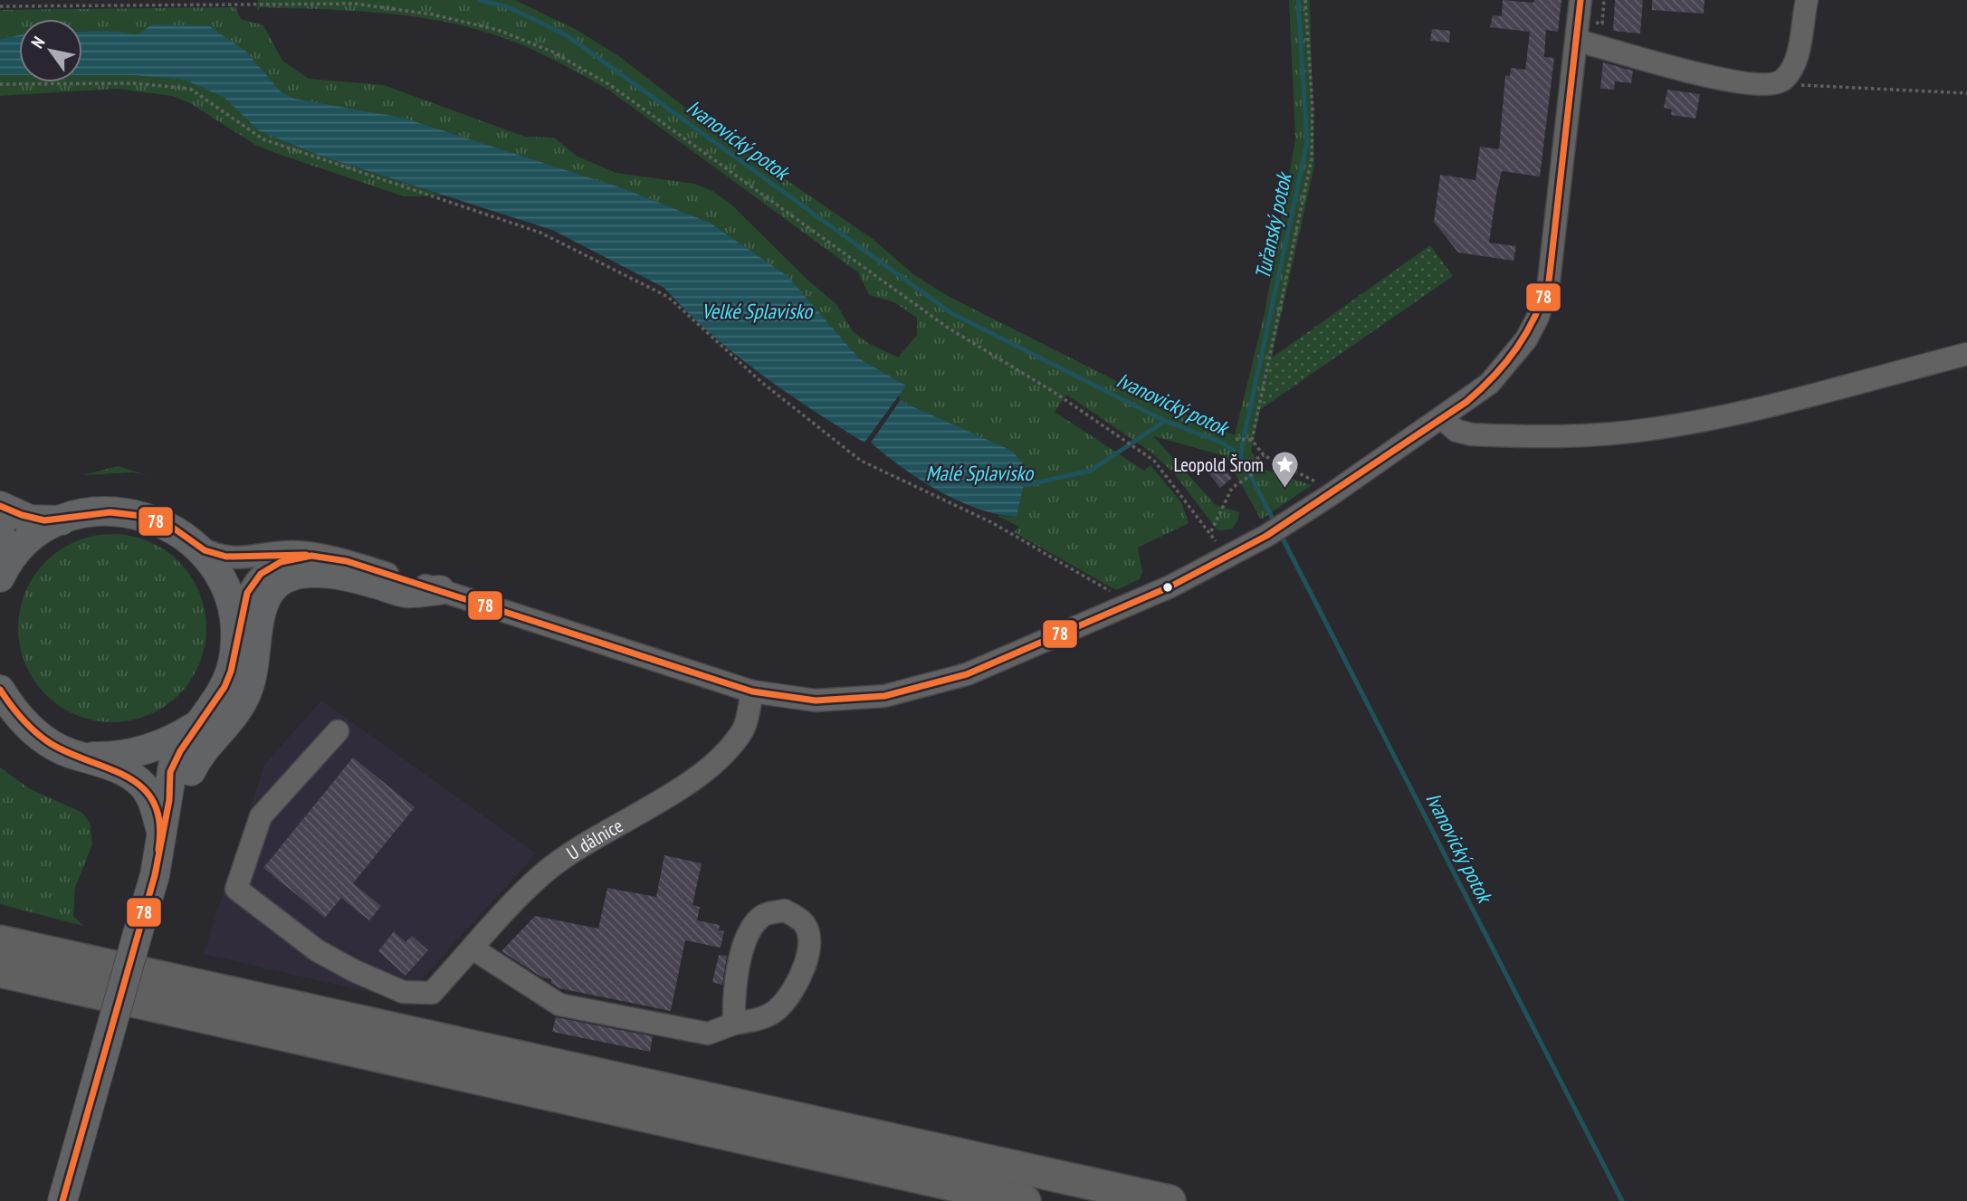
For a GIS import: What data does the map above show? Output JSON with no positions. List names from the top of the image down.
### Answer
{
  "streets": {
    "street": ["U dálnice"]
  },
  "water": [
    "Ivanovický potok",
    "Tuřanský potok",
    "Velké Splavisko",
    "Malé Splavisko"
  ],
  "places": {
    "place": ["Leopold Šrom"]
  },
  "lines": ["transit line 78"],
  "north": "top left"
}
